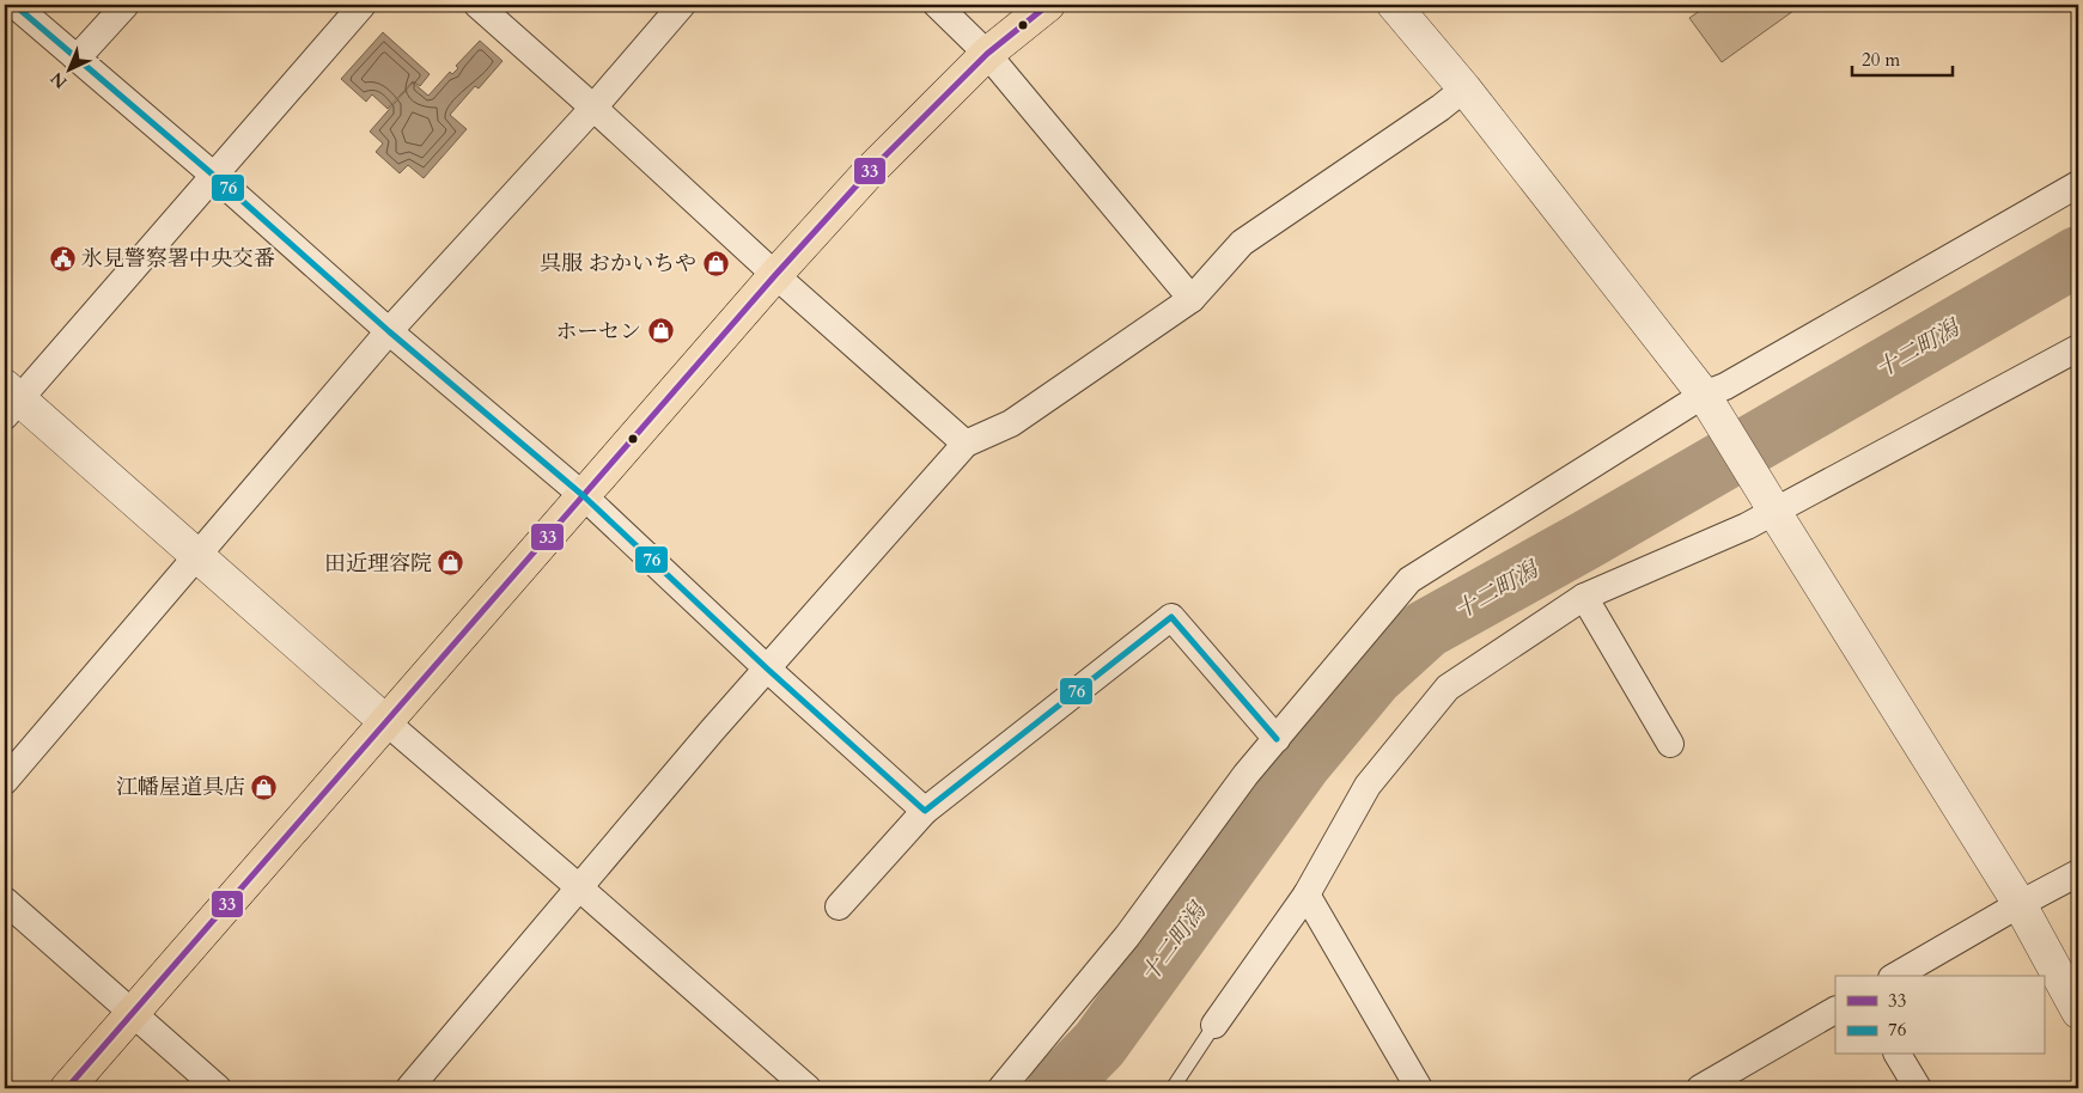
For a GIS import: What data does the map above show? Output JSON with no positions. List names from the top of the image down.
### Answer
{
  "water": ["十二町潟"],
  "places": {
    "public building": ["氷見警察署中央交番"],
    "shop": [
      "呉服 おかいちや",
      "ホーセン",
      "田近理容院",
      "江幡屋道具店"
    ]
  },
  "lines": ["transit line 33", "transit line 76"],
  "legend": ["33", "76"],
  "scale_bar": "20 m",
  "north": "bottom left"
}
